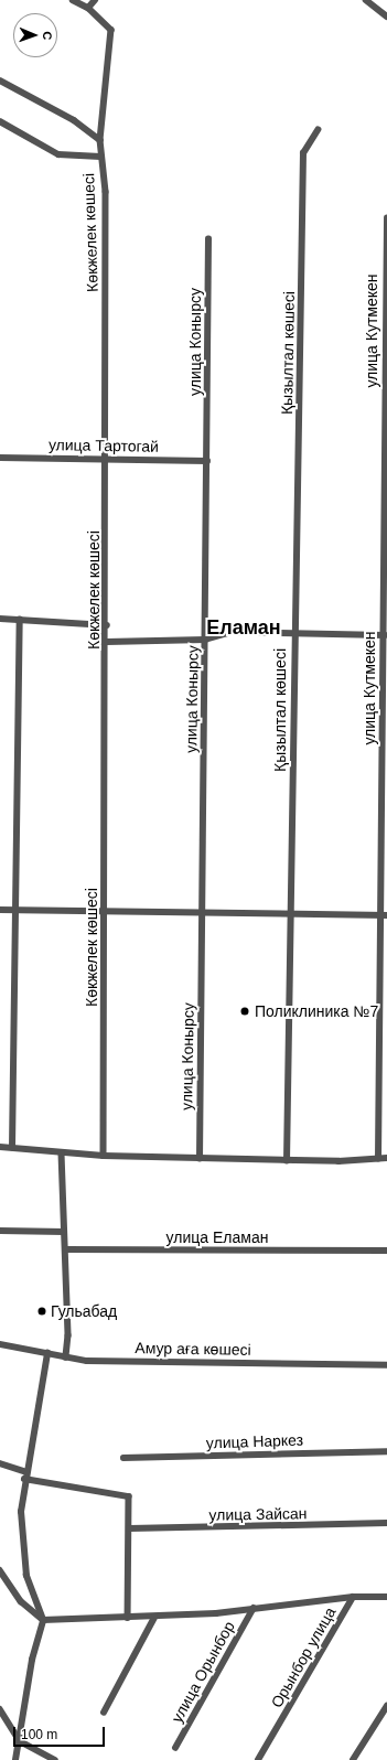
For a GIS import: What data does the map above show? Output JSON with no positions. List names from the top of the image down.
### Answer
{
  "streets": {
    "street": [
      "Көкжелек көшесі",
      "улица Кутмекен",
      "улица Конырсу",
      "Қызылтал көшесі",
      "улица Тартогай",
      "улица Еламан",
      "Амур аға көшесі",
      "улица Наркез",
      "улица Зайсан",
      "Орынбор улица",
      "улица Орынбор"
    ]
  },
  "crossings": [
    ["Көкжелек көшесі", "улица Тартогай"],
    ["улица Конырсу", "улица Тартогай"],
    ["Орынбор улица", "улица Орынбор"]
  ],
  "districts": ["Еламан"],
  "places": ["Поликлиника №7", "Гульабад"],
  "scale_bar": "100 m",
  "north": "right"
}
